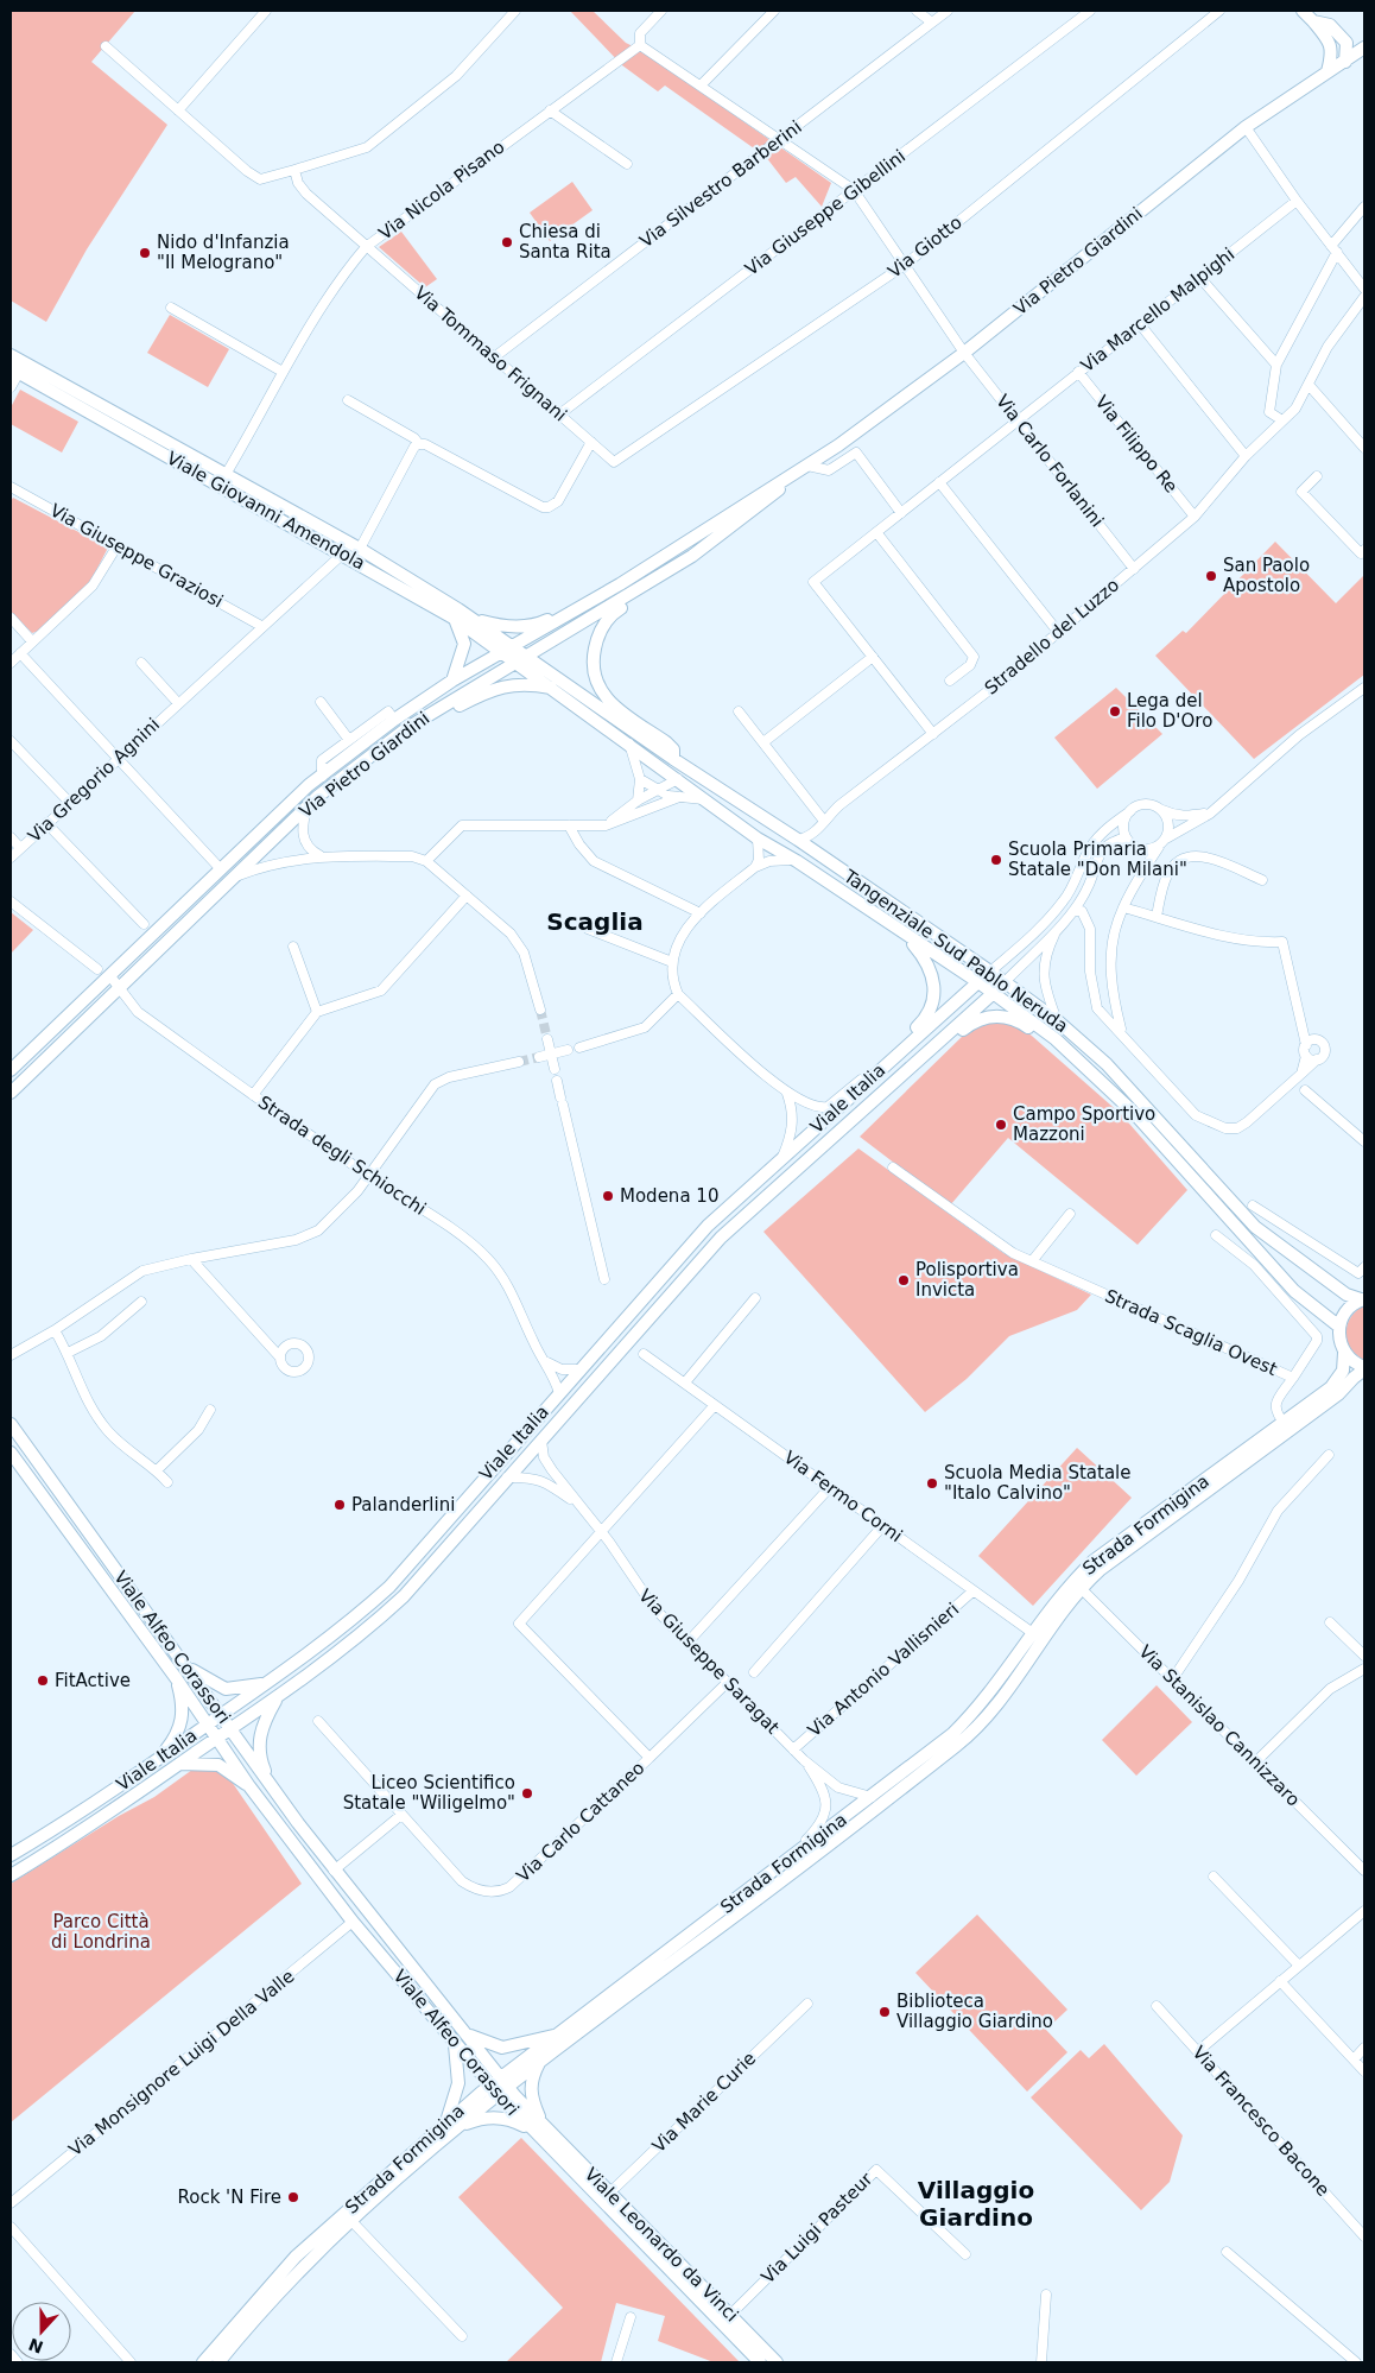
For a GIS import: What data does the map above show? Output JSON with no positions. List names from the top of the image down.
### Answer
{
  "streets": {
    "main road": [
      "Via Pietro Giardini",
      "Viale Giovanni Amendola",
      "Tangenziale Sud Pablo Neruda",
      "Viale Italia",
      "Strada Formigina",
      "Viale Alfeo Corassori",
      "Viale Leonardo da Vinci"
    ],
    "street": [
      "Via Silvestro Barberini",
      "Via Nicola Pisano",
      "Via Giuseppe Gibellini",
      "Via Giotto",
      "Via Marcello Malpighi",
      "Via Tommaso Frignani",
      "Via Filippo Re",
      "Via Carlo Forlanini",
      "Via Giuseppe Graziosi",
      "Stradello del Luzzo",
      "Via Gregorio Agnini",
      "Strada degli Schiocchi",
      "Strada Scaglia Ovest",
      "Via Fermo Corni",
      "Via Giuseppe Saragat",
      "Via Antonio Vallisnieri",
      "Via Stanislao Cannizzaro",
      "Via Carlo Cattaneo",
      "Via Monsignore Luigi Della Valle",
      "Via Marie Curie",
      "Via Francesco Bacone",
      "Via Luigi Pasteur"
    ]
  },
  "crossings": [
    ["Via Silvestro Barberini", "Via Tommaso Frignani"],
    ["Via Nicola Pisano", "Via Tommaso Frignani"],
    ["Via Nicola Pisano", "Viale Giovanni Amendola"],
    ["Via Giuseppe Gibellini", "Via Tommaso Frignani"],
    ["Via Giuseppe Gibellini", "Via Carlo Forlanini"],
    ["Via Giotto", "Via Tommaso Frignani"],
    ["Via Giotto", "Via Carlo Forlanini"],
    ["Via Pietro Giardini", "Via Carlo Forlanini"],
    ["Via Pietro Giardini", "Viale Giovanni Amendola"],
    ["Via Pietro Giardini", "Tangenziale Sud Pablo Neruda"],
    ["Via Pietro Giardini", "Strada degli Schiocchi"],
    ["Via Marcello Malpighi", "Via Filippo Re"],
    ["Via Marcello Malpighi", "Via Carlo Forlanini"],
    ["Via Filippo Re", "Stradello del Luzzo"],
    ["Via Carlo Forlanini", "Stradello del Luzzo"],
    ["Viale Giovanni Amendola", "Via Gregorio Agnini"],
    ["Viale Giovanni Amendola", "Tangenziale Sud Pablo Neruda"],
    ["Via Giuseppe Graziosi", "Via Gregorio Agnini"],
    ["Stradello del Luzzo", "Tangenziale Sud Pablo Neruda"],
    ["Tangenziale Sud Pablo Neruda", "Viale Italia"],
    ["Viale Italia", "Strada degli Schiocchi"],
    ["Viale Italia", "Viale Alfeo Corassori"],
    ["Viale Italia", "Via Giuseppe Saragat"],
    ["Strada Scaglia Ovest", "Strada Formigina"],
    ["Via Fermo Corni", "Strada Formigina"],
    ["Via Fermo Corni", "Via Antonio Vallisnieri"],
    ["Strada Formigina", "Viale Alfeo Corassori"],
    ["Strada Formigina", "Via Giuseppe Saragat"],
    ["Strada Formigina", "Via Stanislao Cannizzaro"],
    ["Viale Alfeo Corassori", "Via Monsignore Luigi Della Valle"],
    ["Viale Alfeo Corassori", "Viale Leonardo da Vinci"],
    ["Via Giuseppe Saragat", "Via Antonio Vallisnieri"],
    ["Via Giuseppe Saragat", "Via Carlo Cattaneo"],
    ["Via Marie Curie", "Viale Leonardo da Vinci"],
    ["Via Luigi Pasteur", "Viale Leonardo da Vinci"]
  ],
  "districts": ["Scaglia", "Villaggio Giardino"],
  "parks": ["Parco Città di Londrina"],
  "places": [
    "Chiesa di Santa Rita",
    "Nido d'Infanzia \"Il Melograno\"",
    "San Paolo Apostolo",
    "Lega del Filo D'Oro",
    "Scuola Primaria Statale \"Don Milani\"",
    "Campo Sportivo Mazzoni",
    "Modena 10",
    "Polisportiva Invicta",
    "Scuola Media Statale \"Italo Calvino\"",
    "Palanderlini",
    "FitActive",
    "Liceo Scientifico Statale \"Wiligelmo\"",
    "Biblioteca Villaggio Giardino",
    "Rock 'N Fire"
  ],
  "north": "bottom"
}
